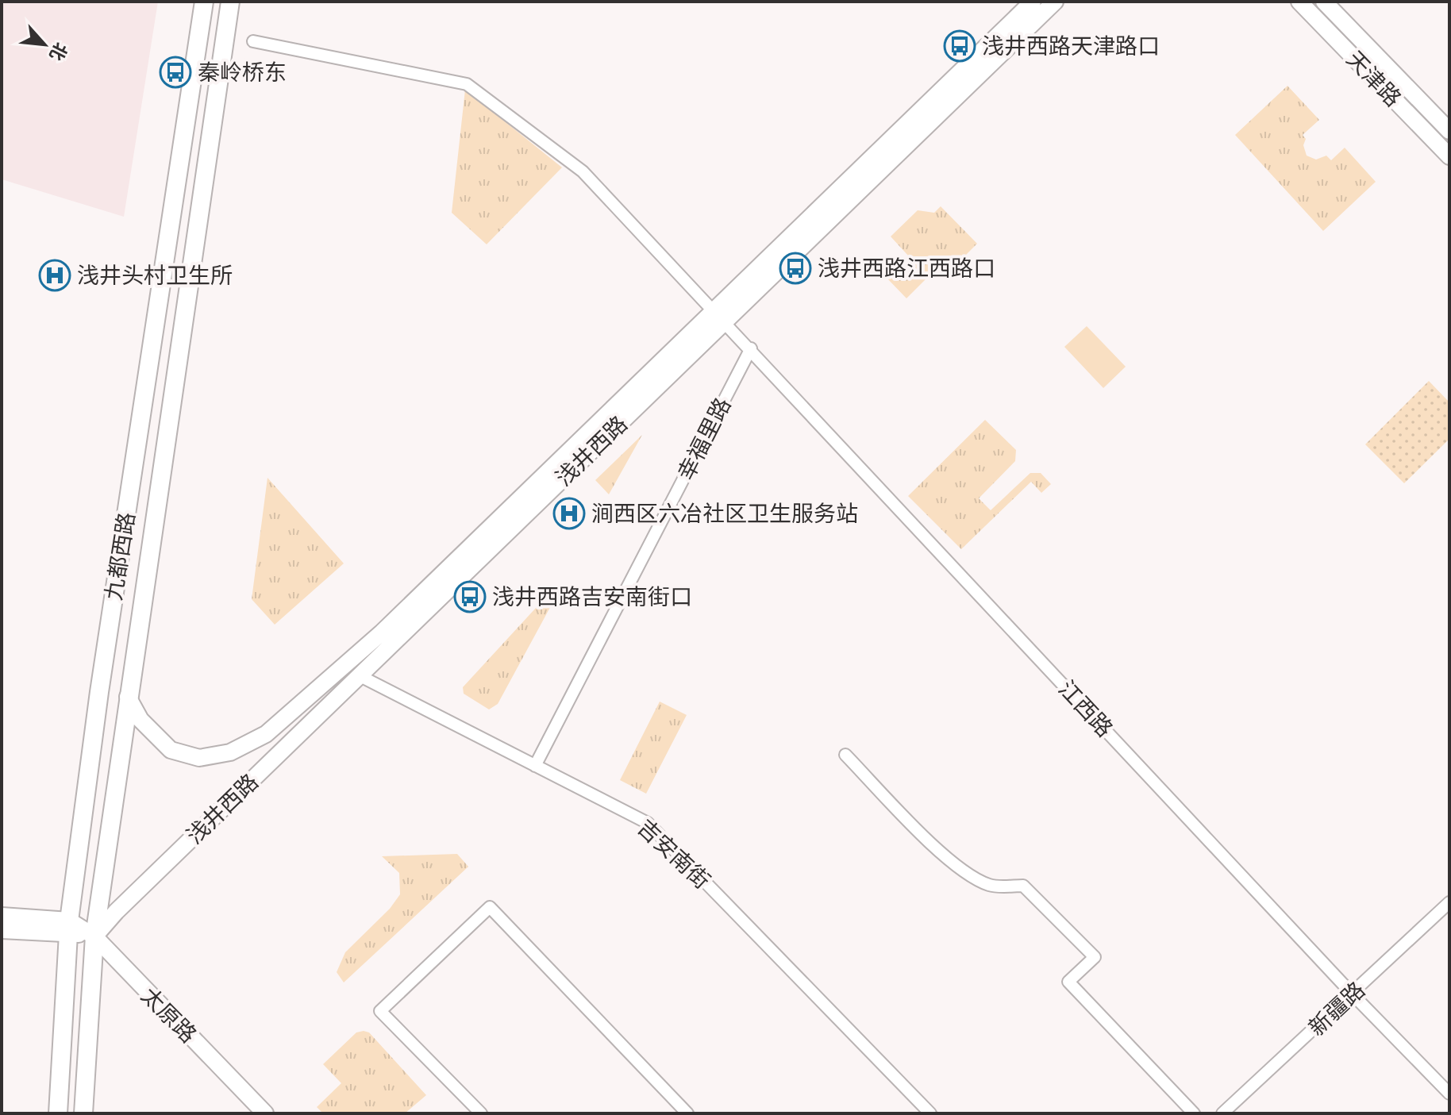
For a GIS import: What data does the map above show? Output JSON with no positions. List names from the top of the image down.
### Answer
{
  "streets": {
    "main road": [
      "天津路",
      "浅井西路",
      "九都西路",
      "太原路"
    ],
    "street": [
      "幸福里路",
      "江西路",
      "吉安南街",
      "新疆路"
    ]
  },
  "crossings": [
    ["幸福里路", "江西路"],
    ["幸福里路", "吉安南街"],
    ["浅井西路", "九都西路"],
    ["浅井西路", "江西路"],
    ["浅井西路", "吉安南街"],
    ["浅井西路", "太原路"],
    ["九都西路", "太原路"],
    ["江西路", "新疆路"]
  ],
  "places": {
    "bus stop": [
      "浅井西路天津路口",
      "秦岭桥东",
      "浅井西路江西路口",
      "浅井西路吉安南街口"
    ],
    "hospital": ["浅井头村卫生所", "涧西区六冶社区卫生服务站"]
  },
  "north": "bottom right"
}
